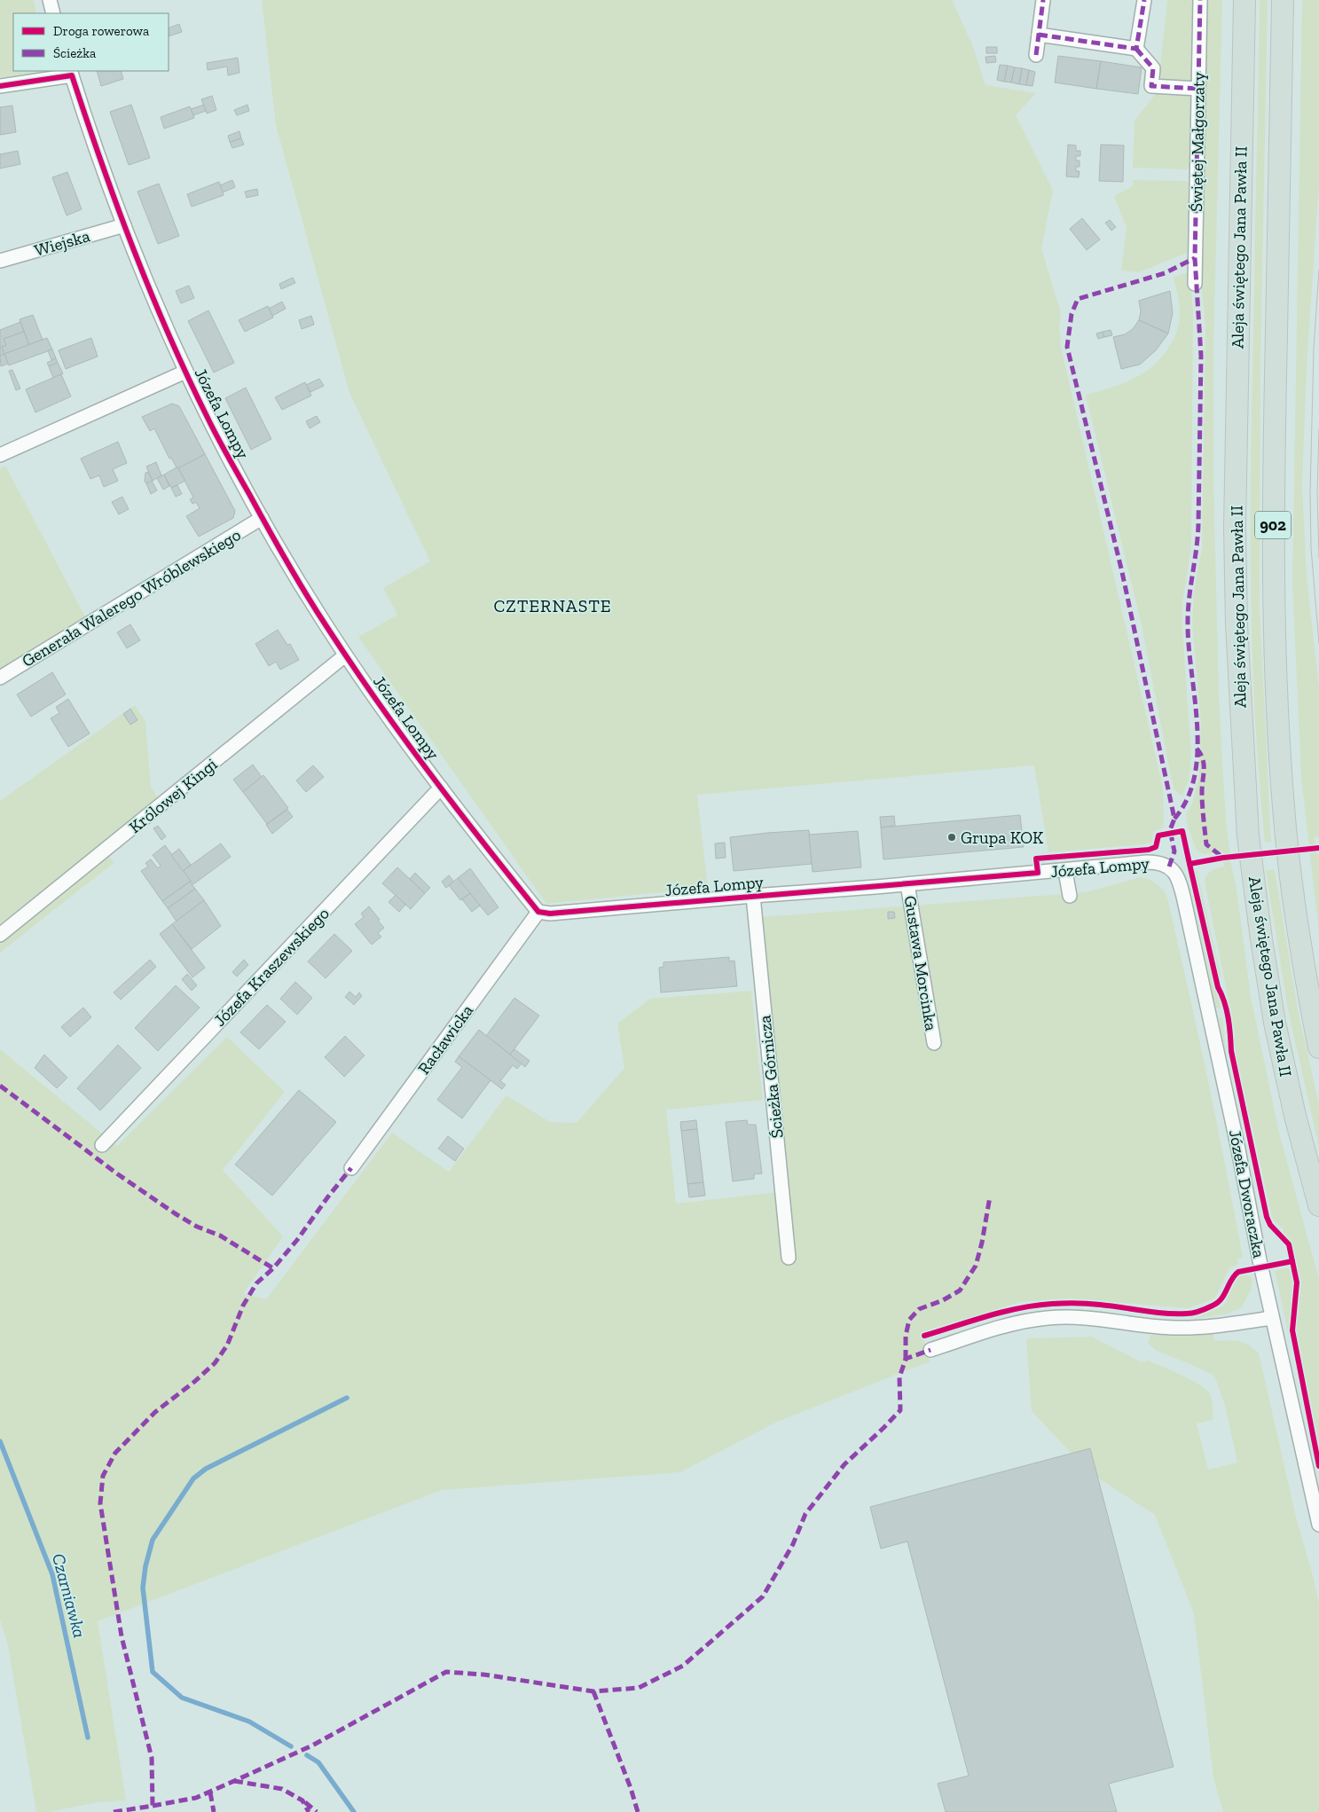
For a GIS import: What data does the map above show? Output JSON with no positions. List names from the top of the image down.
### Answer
{
  "streets": {
    "main road": ["Aleja świętego Jana Pawła II", "902"],
    "street": [
      "Świętej Małgorzaty",
      "Wiejska",
      "Józefa Lompy",
      "Generała Walerego Wróblewskiego",
      "Królowej Kingi",
      "Gustawa Morcinka",
      "Józefa Kraszewskiego",
      "Racławicka",
      "Ścieżka Górnicza",
      "Józefa Dworaczka"
    ]
  },
  "crossings": [
    ["Wiejska", "Józefa Lompy"],
    ["Józefa Lompy", "Generała Walerego Wróblewskiego"],
    ["Józefa Lompy", "Królowej Kingi"],
    ["Józefa Lompy", "Gustawa Morcinka"],
    ["Józefa Lompy", "Józefa Kraszewskiego"],
    ["Józefa Lompy", "Racławicka"],
    ["Józefa Lompy", "Ścieżka Górnicza"],
    ["Józefa Lompy", "Józefa Dworaczka"]
  ],
  "districts": ["CZTERNASTE"],
  "water": ["Czarniawka"],
  "places": ["Grupa KOK"],
  "legend": ["Droga rowerowa", "Ścieżka"]
}
